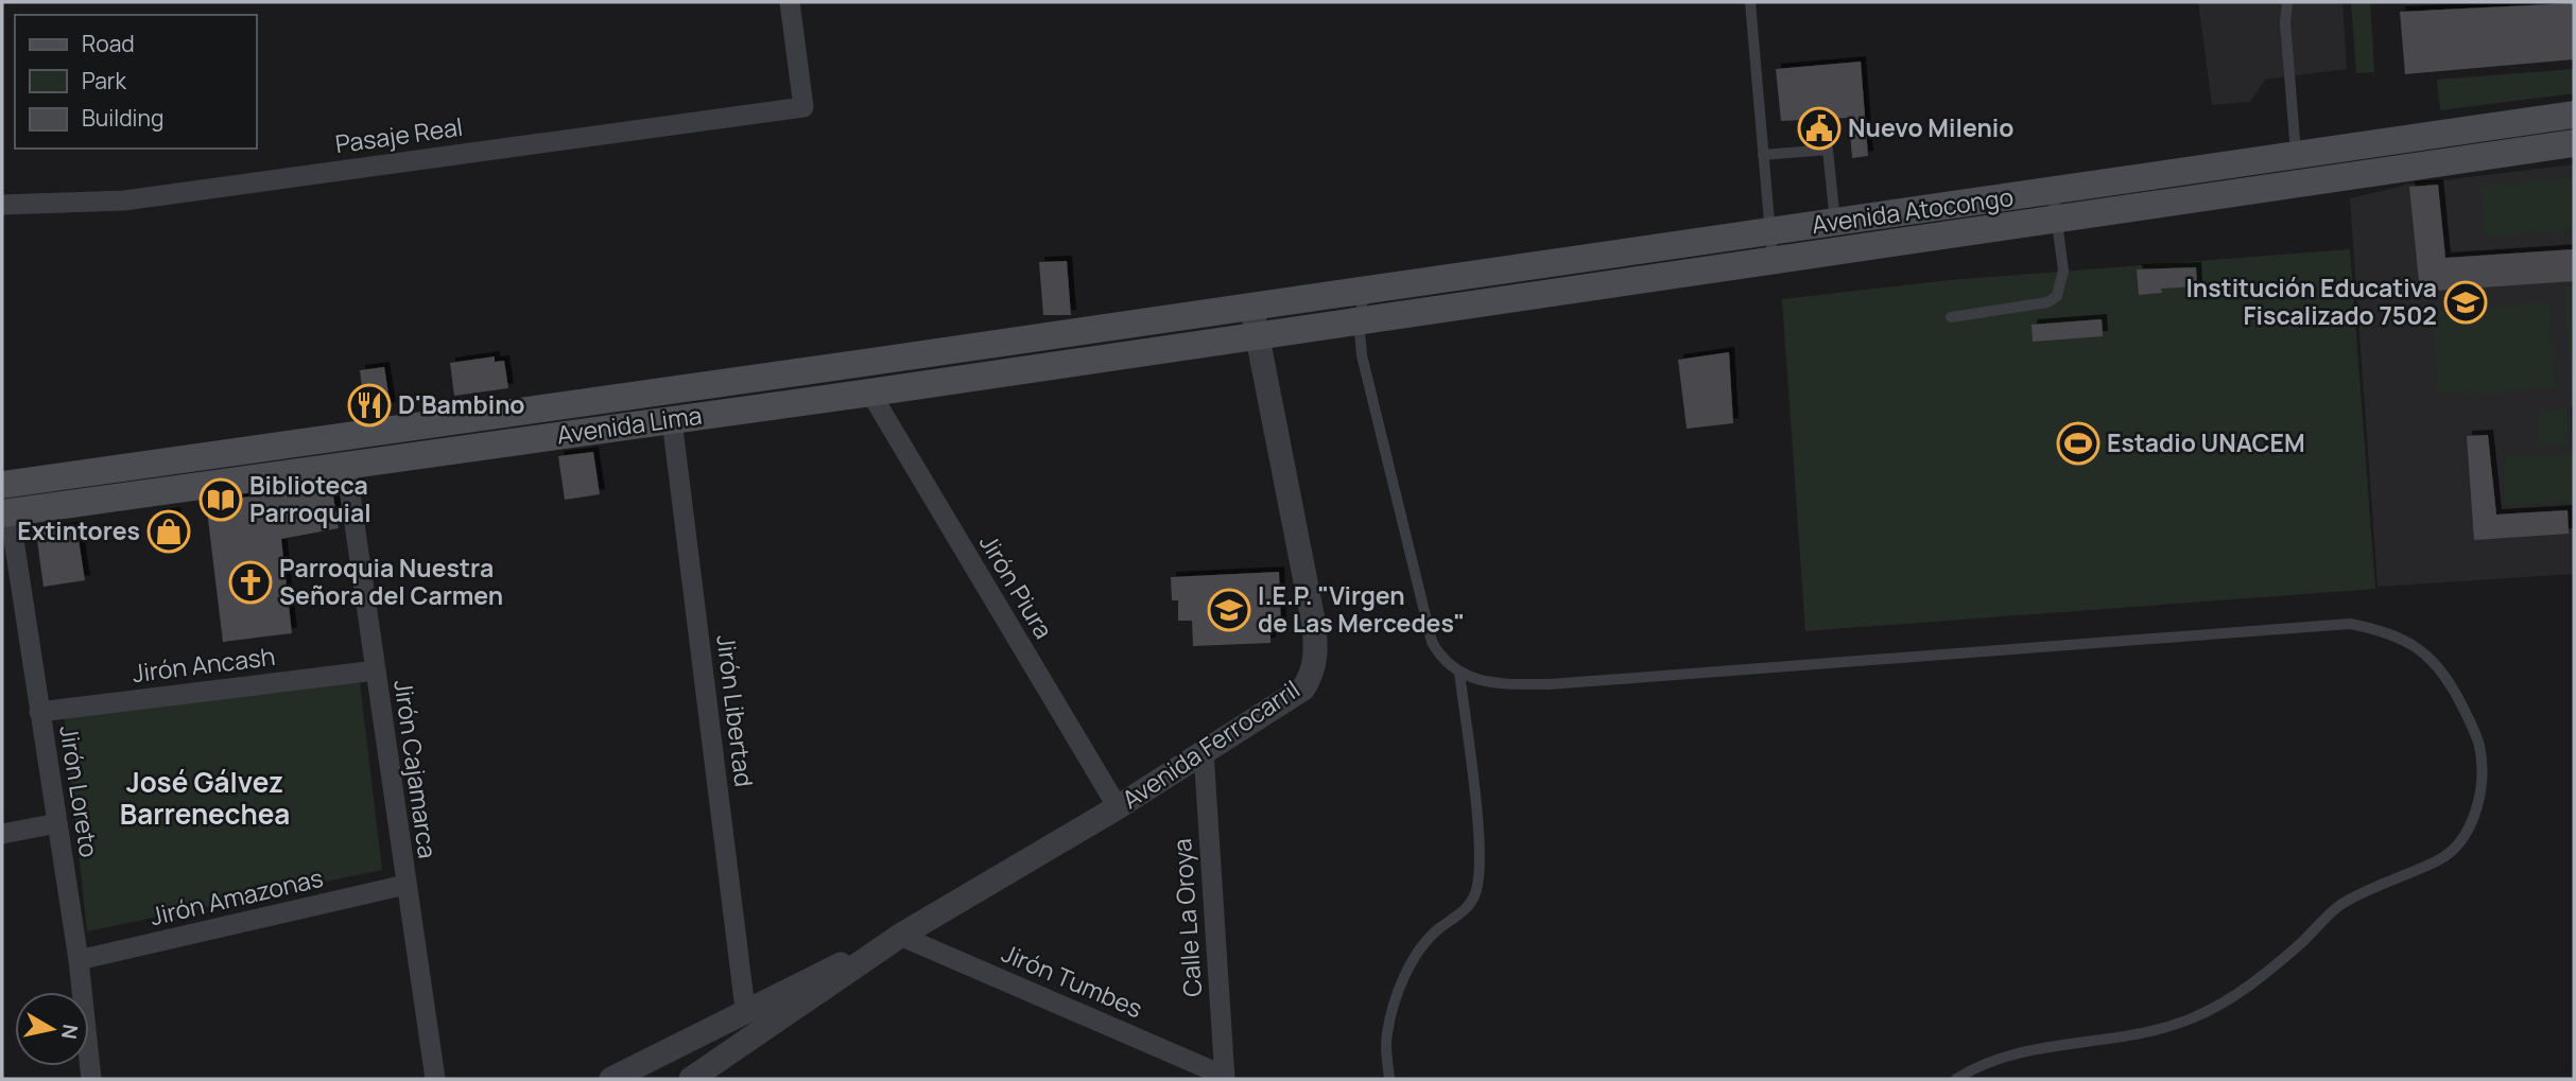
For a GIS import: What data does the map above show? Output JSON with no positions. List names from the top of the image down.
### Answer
{
  "streets": {
    "main road": ["Avenida Atocongo", "Avenida Lima"],
    "street": [
      "Pasaje Real",
      "Jirón Piura",
      "Jirón Ancash",
      "Jirón Libertad",
      "Avenida Ferrocarril",
      "Jirón Cajamarca",
      "Jirón Loreto",
      "Jirón Amazonas",
      "Calle La Oroya",
      "Jirón Tumbes"
    ]
  },
  "crossings": [
    ["Avenida Atocongo", "Avenida Lima"],
    ["Avenida Atocongo", "Avenida Ferrocarril"],
    ["Avenida Lima", "Jirón Piura"],
    ["Avenida Lima", "Jirón Libertad"],
    ["Avenida Lima", "Avenida Ferrocarril"],
    ["Avenida Lima", "Jirón Cajamarca"],
    ["Avenida Lima", "Jirón Loreto"],
    ["Jirón Piura", "Avenida Ferrocarril"],
    ["Jirón Ancash", "Jirón Cajamarca"],
    ["Jirón Ancash", "Jirón Loreto"],
    ["Jirón Libertad", "Avenida Ferrocarril"],
    ["Avenida Ferrocarril", "Calle La Oroya"],
    ["Avenida Ferrocarril", "Jirón Tumbes"],
    ["Jirón Cajamarca", "Jirón Amazonas"],
    ["Jirón Loreto", "Jirón Amazonas"],
    ["Calle La Oroya", "Jirón Tumbes"]
  ],
  "districts": ["José Gálvez Barrenechea"],
  "places": {
    "public building": ["Nuevo Milenio"],
    "school or university": ["Institución Educativa Fiscalizado 7502", "I.E.P. \"Virgen de Las Mercedes\""],
    "restaurant": ["D'Bambino"],
    "sports": ["Estadio UNACEM"],
    "library": ["Biblioteca Parroquial"],
    "shop": ["Extintores"],
    "church": ["Parroquia Nuestra Señora del Carmen"]
  },
  "legend": ["Road", "Park", "Building"],
  "north": "right"
}
